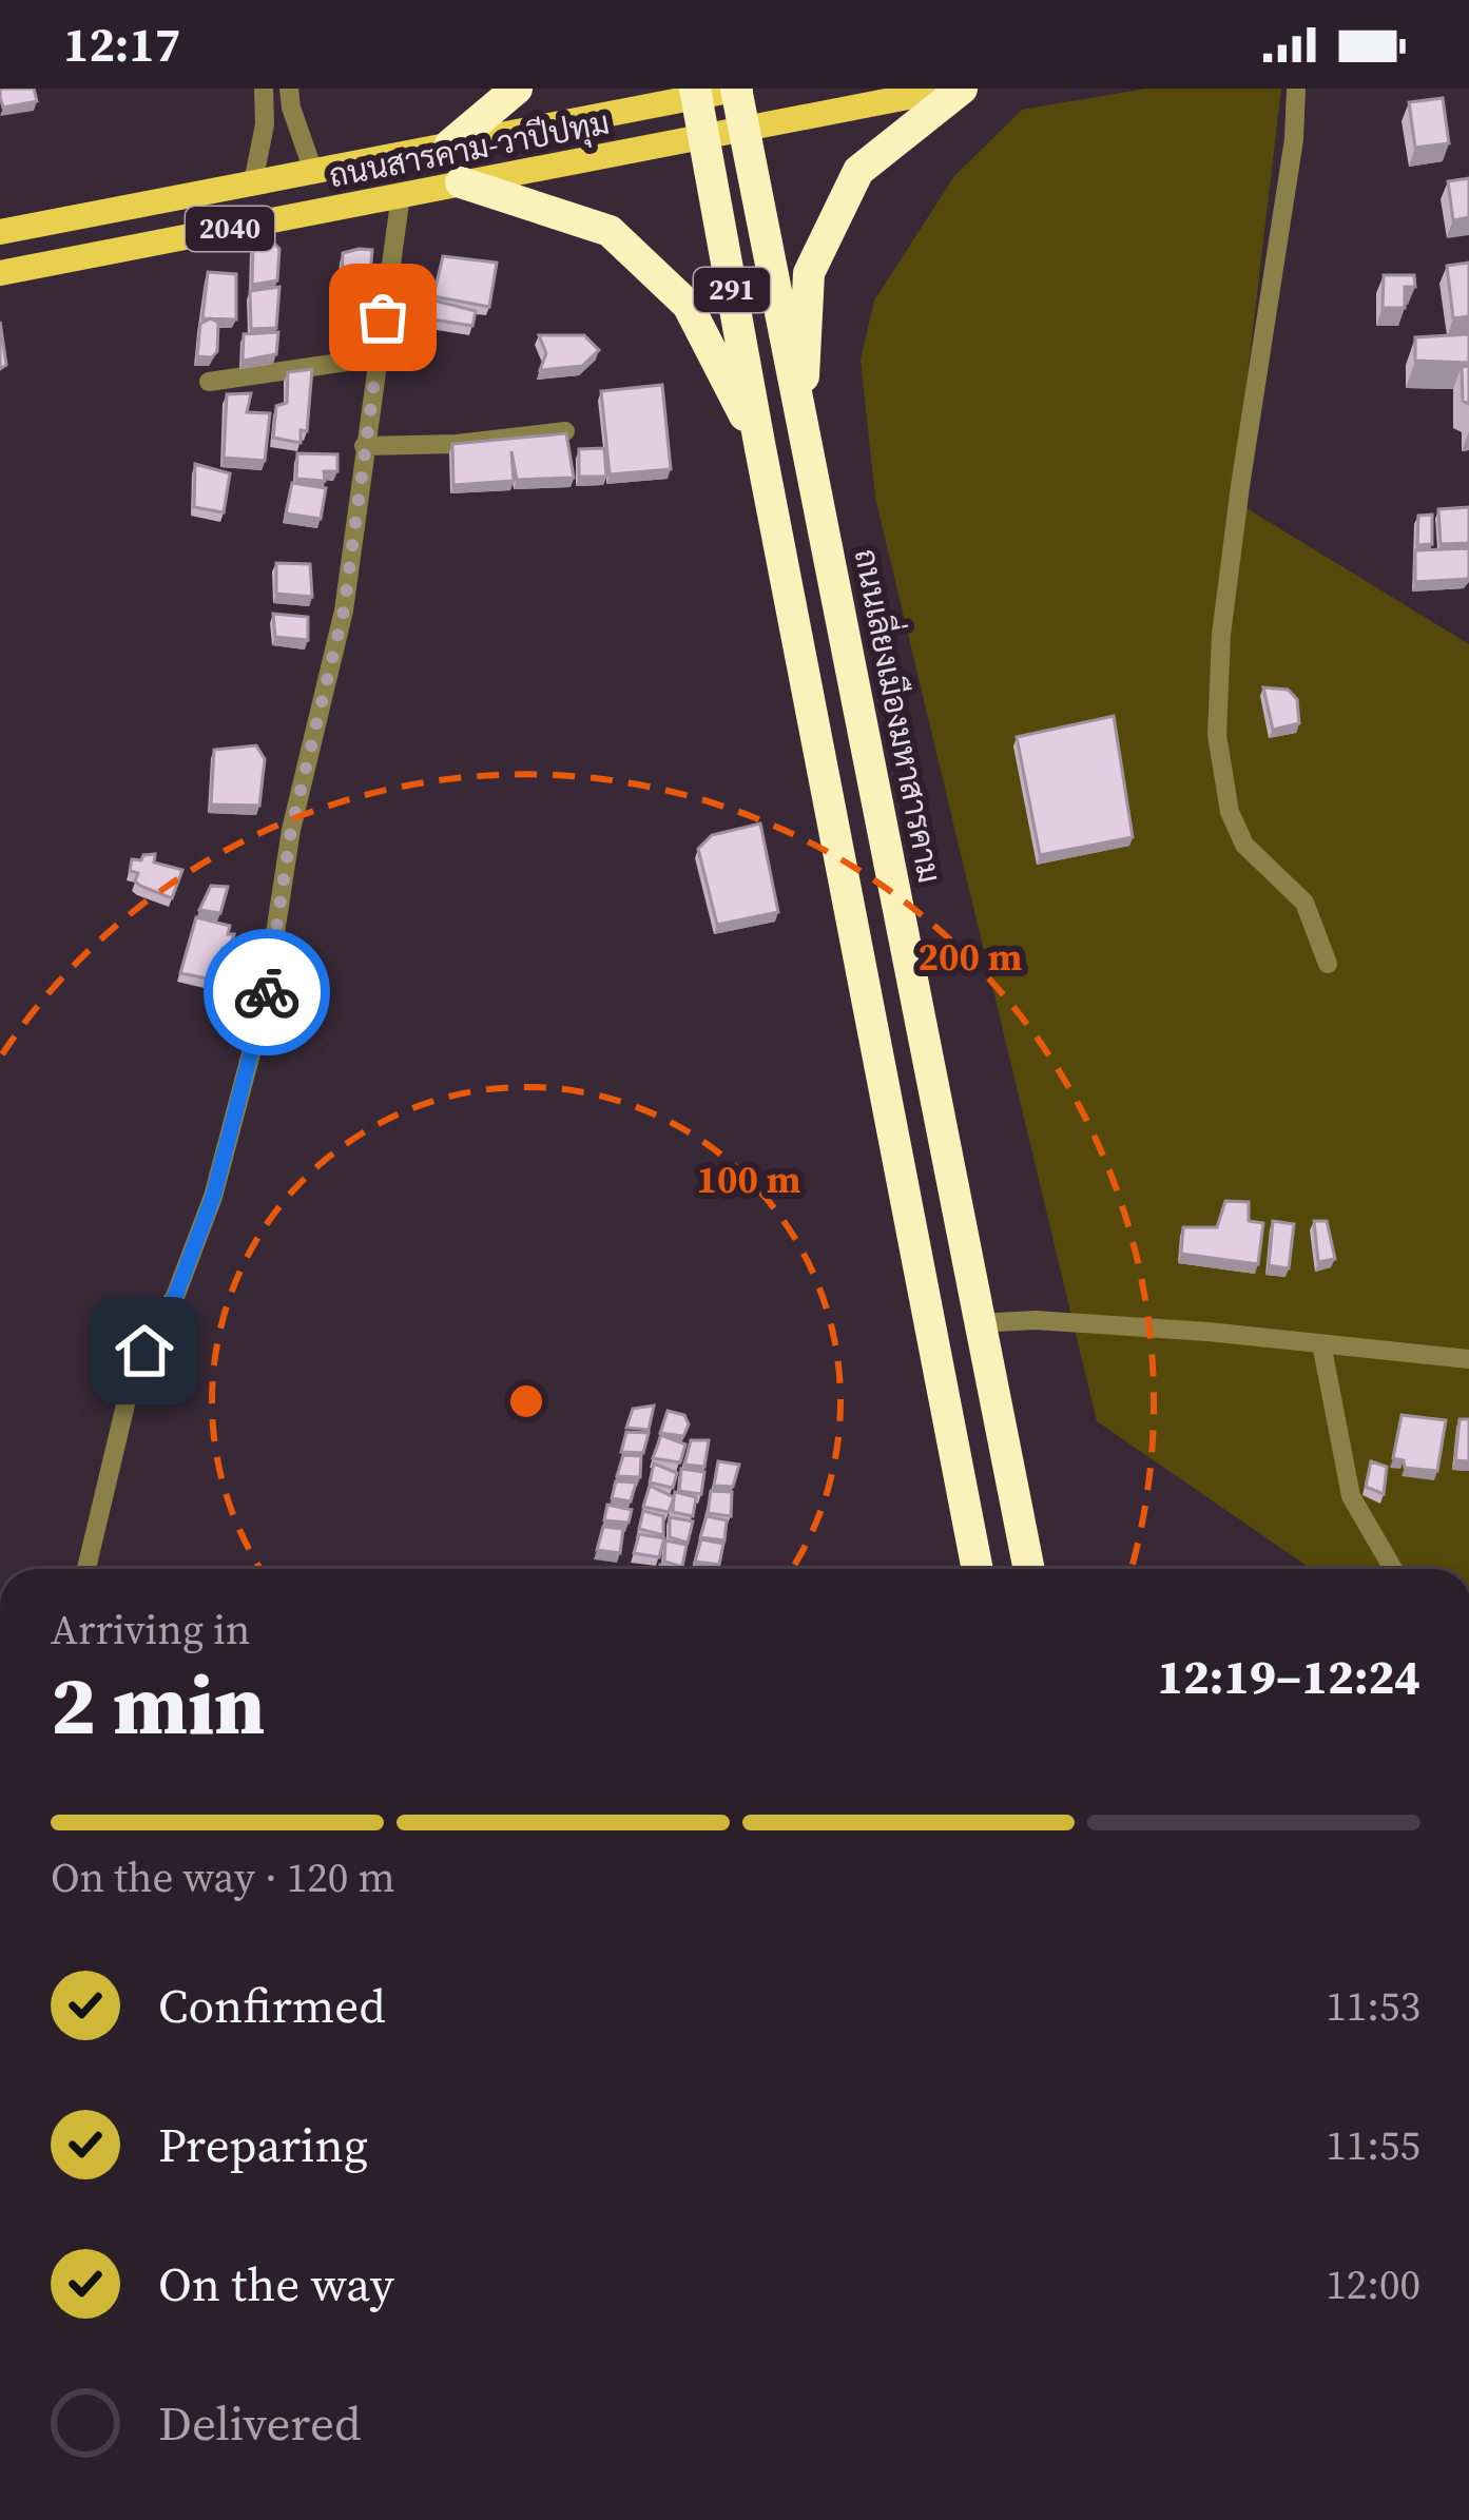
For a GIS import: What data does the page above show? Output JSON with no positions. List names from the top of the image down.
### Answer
{
  "streets": {
    "highway": ["291", "ถนนเลี่ยงเมืองมหาสารคาม"],
    "main road": ["ถนนสารคาม-วาปีปทุม", "2040"]
  },
  "crossings": [
    ["ถนนสารคาม-วาปีปทุม", "291"],
    ["ถนนสารคาม-วาปีปทุม", "ถนนเลี่ยงเมืองมหาสารคาม"]
  ],
  "page": {
    "status": "12:17",
    "heading": ["2 min", "Arriving in", "12:19–12:24"],
    "bar": "On the way · 120 m",
    "list": [
      ["Confirmed", "11:53"],
      ["Preparing", "11:55"],
      ["On the way", "12:00"],
      "Delivered"
    ]
  },
  "rings": ["200 m", "100 m"]
}
